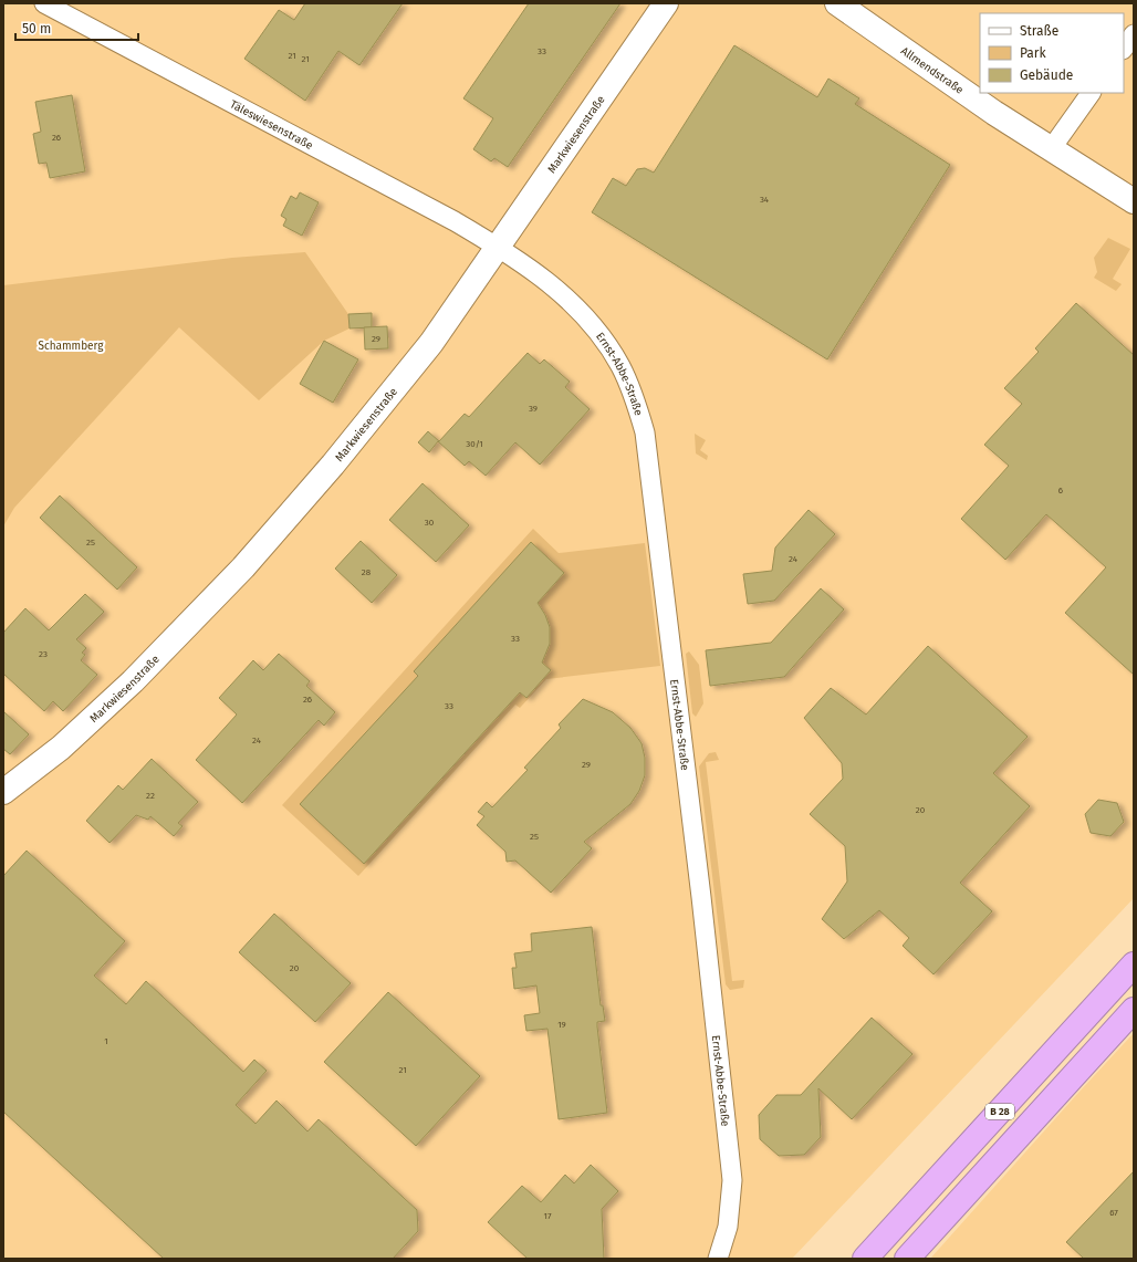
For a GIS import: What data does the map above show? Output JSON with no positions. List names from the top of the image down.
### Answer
{
  "streets": {
    "highway": ["B 28"],
    "street": [
      "Allmendstraße",
      "Täleswiesenstraße",
      "Markwiesenstraße",
      "Ernst-Abbe-Straße"
    ]
  },
  "crossings": [
    ["Täleswiesenstraße", "Markwiesenstraße"],
    ["Täleswiesenstraße", "Ernst-Abbe-Straße"],
    ["Markwiesenstraße", "Ernst-Abbe-Straße"]
  ],
  "parks": ["Schammberg"],
  "house_numbers": [
    "33",
    "21",
    "21",
    "26",
    "34",
    "29",
    "39",
    "30/1",
    "6",
    "30",
    "25",
    "24",
    "28",
    "33",
    "23",
    "26",
    "33",
    "24",
    "29",
    "22",
    "20",
    "25",
    "20",
    "19",
    "1",
    "21",
    "67",
    "17"
  ],
  "legend": ["Straße", "Park", "Gebäude"],
  "scale_bar": "50 m"
}
